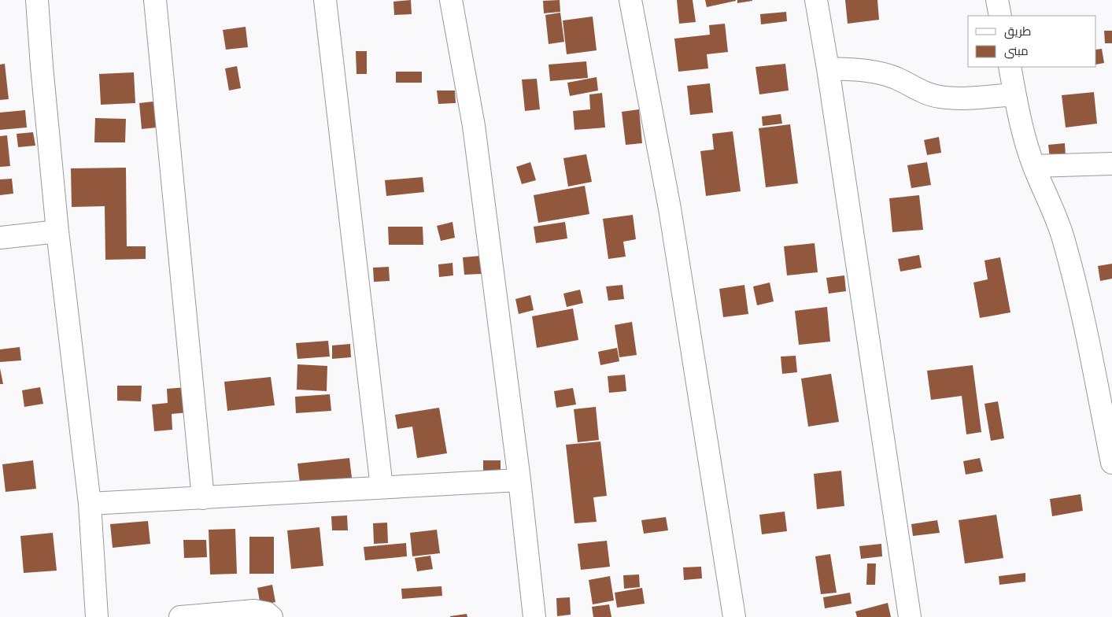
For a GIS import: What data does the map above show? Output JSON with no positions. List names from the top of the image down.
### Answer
{
  "legend": ["طريق", "مبنى"]
}
